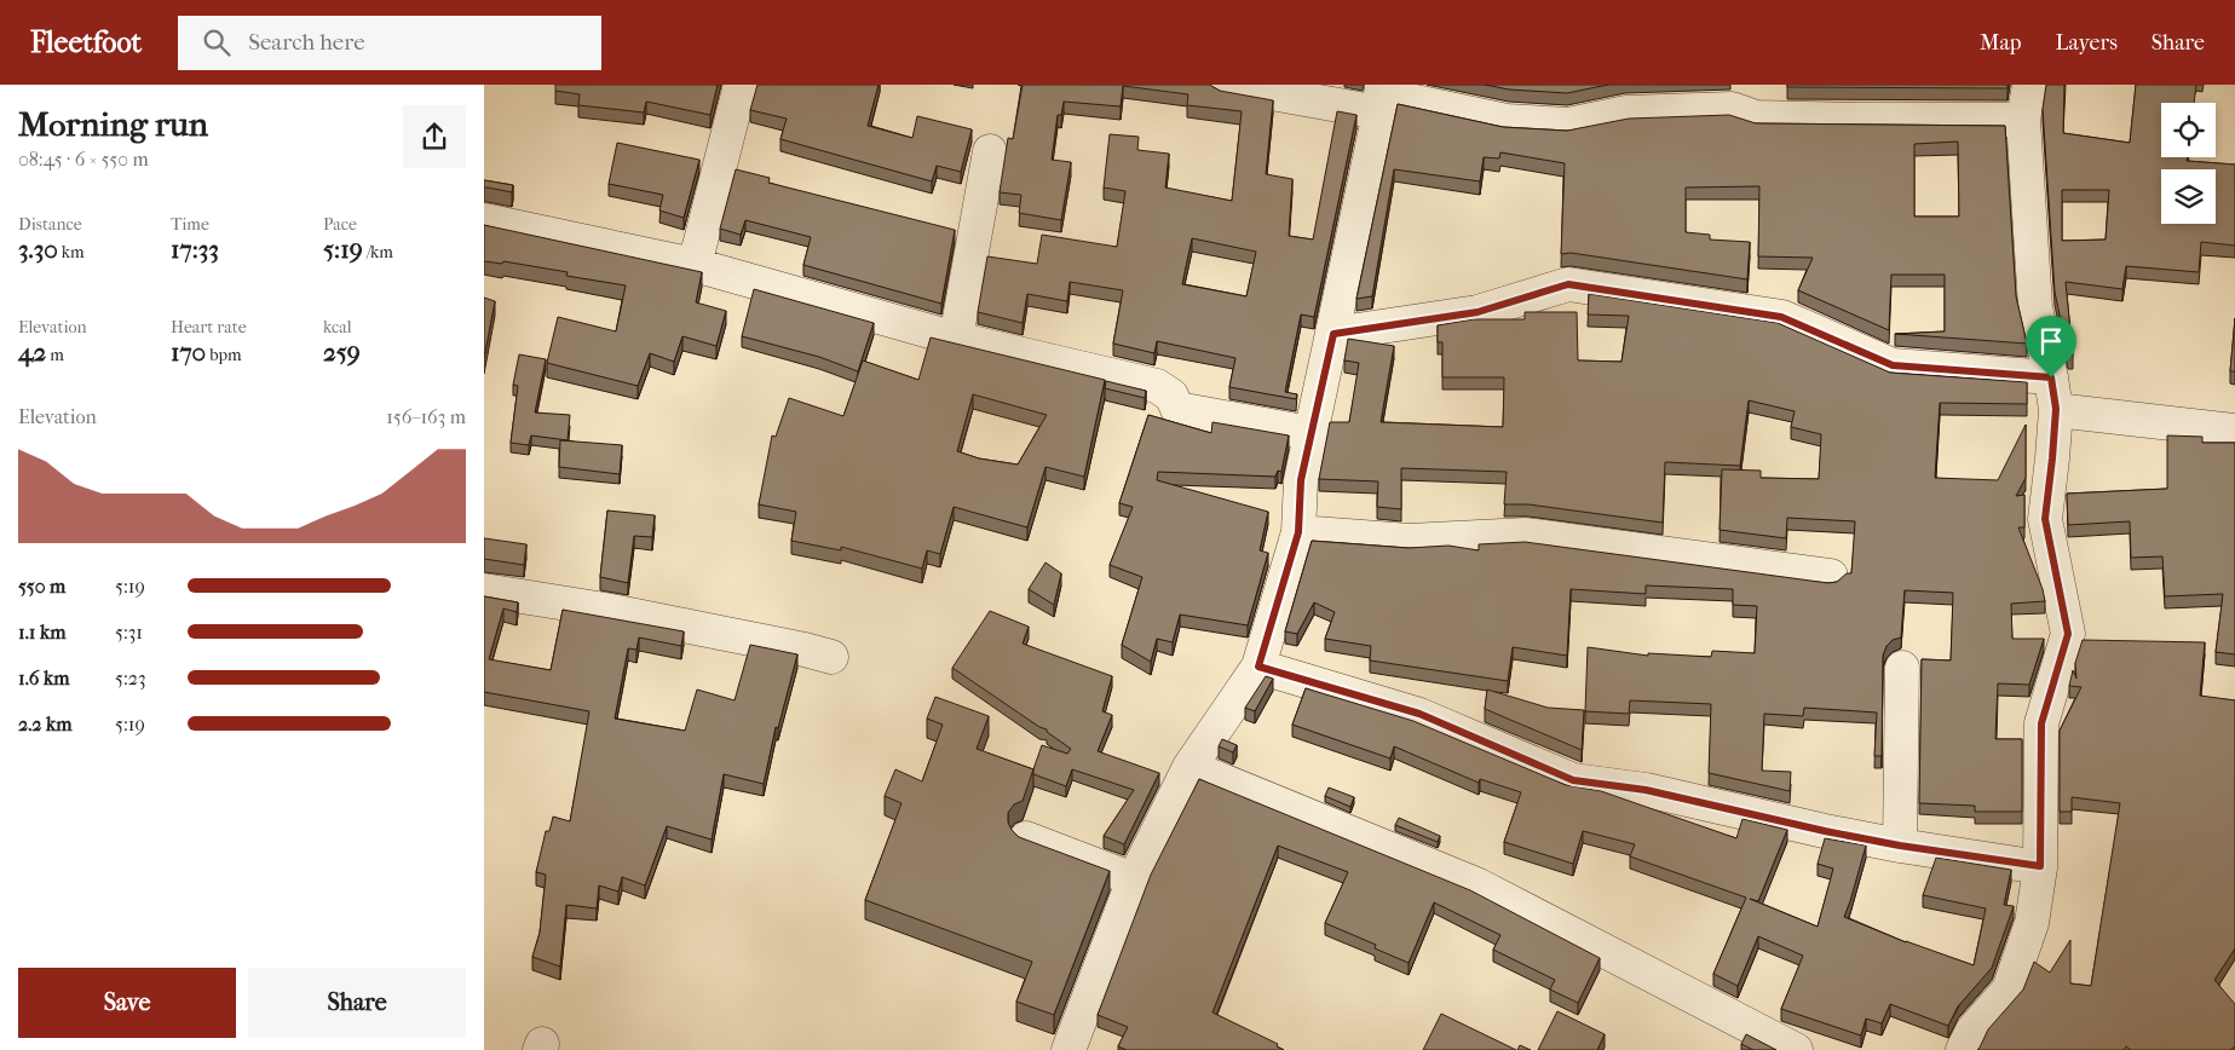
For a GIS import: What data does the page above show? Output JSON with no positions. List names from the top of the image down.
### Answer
{
  "page": {
    "header": "Fleetfoot",
    "search": "Search here",
    "nav": ["Map", "Layers", "Share"],
    "heading": ["Morning run", "08:45 · 6 × 550 m"],
    "stats": [
      ["Distance", "3.30 km"],
      ["Time", "17:33"],
      ["Pace", "5:19 /km"],
      ["Elevation", "42 m"],
      ["Heart rate", "170 bpm"],
      ["kcal", "259"]
    ],
    "chart": ["Elevation", "156–163 m"],
    "list": [
      {
        "name": "550 m",
        "note": "5:19"
      },
      {
        "name": "1.1 km",
        "note": "5:31"
      },
      {
        "name": "1.6 km",
        "note": "5:23"
      },
      {
        "name": "2.2 km",
        "note": "5:19"
      }
    ],
    "buttons": ["Save", "Share"]
  }
}
